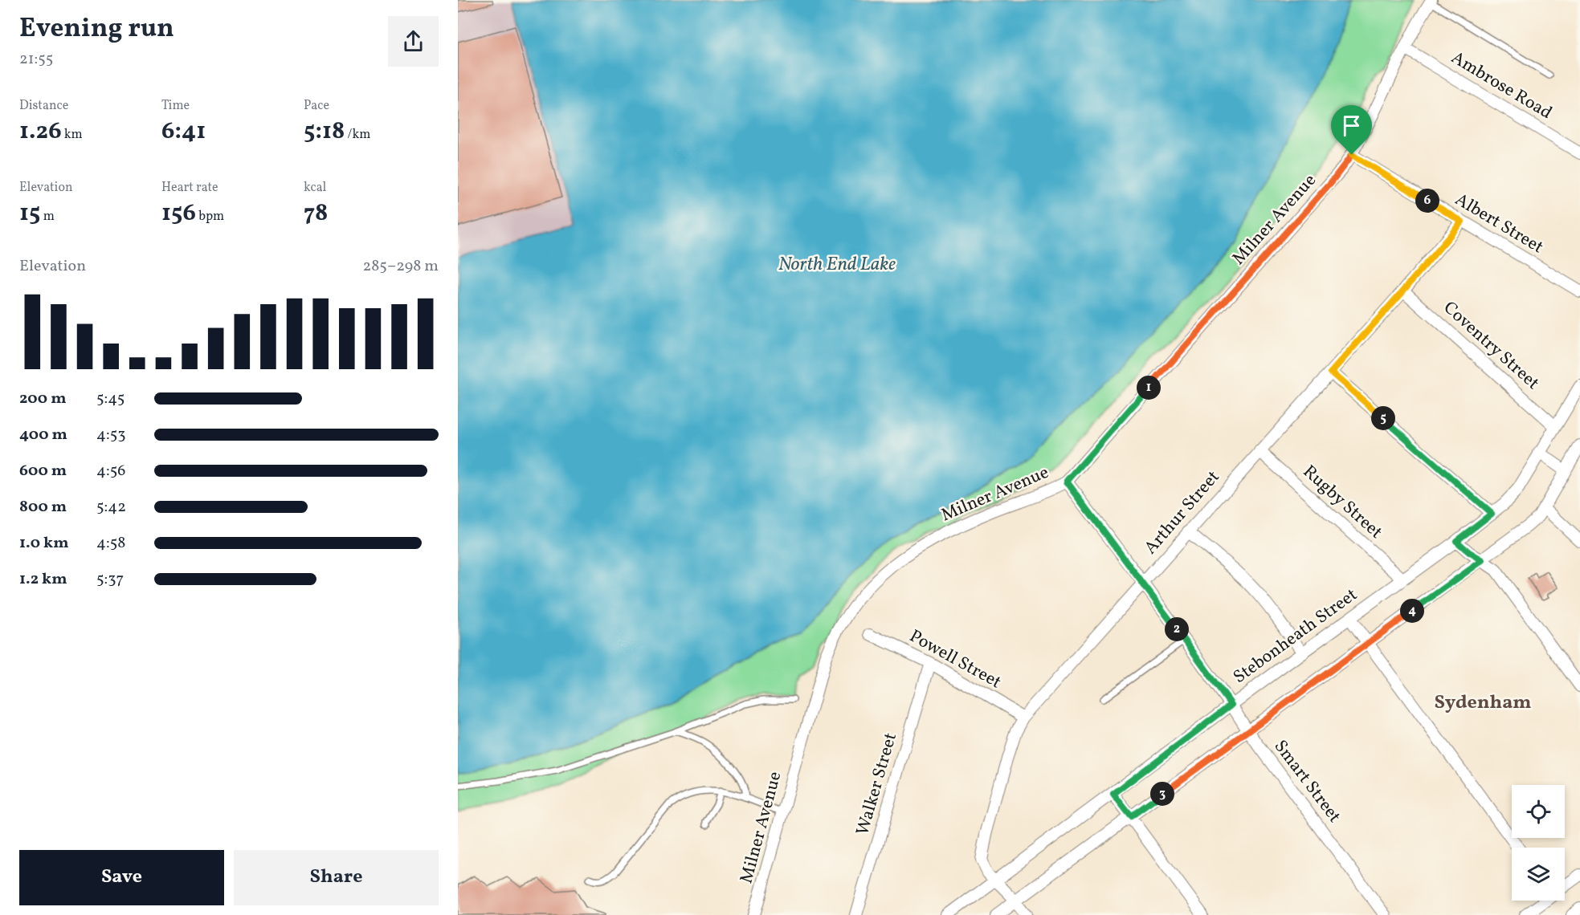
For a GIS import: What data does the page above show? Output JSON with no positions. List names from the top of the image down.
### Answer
{
  "streets": {
    "street": [
      "Ambrose Road",
      "Milner Avenue",
      "Albert Street",
      "Coventry Street",
      "Rugby Street",
      "Arthur Street",
      "Stebonheath Street",
      "Powell Street",
      "Smart Street",
      "Walker Street"
    ]
  },
  "crossings": [
    ["Ambrose Road", "Milner Avenue"],
    ["Milner Avenue", "Albert Street"],
    ["Milner Avenue", "Smart Street"],
    ["Albert Street", "Arthur Street"],
    ["Coventry Street", "Arthur Street"],
    ["Coventry Street", "Stebonheath Street"],
    ["Rugby Street", "Arthur Street"],
    ["Rugby Street", "Stebonheath Street"],
    ["Arthur Street", "Stebonheath Street"],
    ["Arthur Street", "Powell Street"],
    ["Arthur Street", "Smart Street"],
    ["Stebonheath Street", "Smart Street"],
    ["Powell Street", "Walker Street"]
  ],
  "districts": ["Sydenham"],
  "water": ["North End Lake"],
  "page": {
    "heading": ["Evening run", "21:55"],
    "stats": [
      ["Distance", "1.26 km"],
      ["Time", "6:41"],
      ["Pace", "5:18 /km"],
      ["Elevation", "15 m"],
      ["Heart rate", "156 bpm"],
      ["kcal", "78"]
    ],
    "pins": [
      "6",
      "1",
      "5",
      "4",
      "2",
      "3"
    ],
    "chart": ["Elevation", "285–298 m"],
    "list": [
      {
        "name": "200 m",
        "note": "5:45"
      },
      {
        "name": "400 m",
        "note": "4:53"
      },
      {
        "name": "600 m",
        "note": "4:56"
      },
      {
        "name": "800 m",
        "note": "5:42"
      },
      {
        "name": "1.0 km",
        "note": "4:58"
      },
      {
        "name": "1.2 km",
        "note": "5:37"
      }
    ],
    "buttons": ["Save", "Share"]
  }
}
